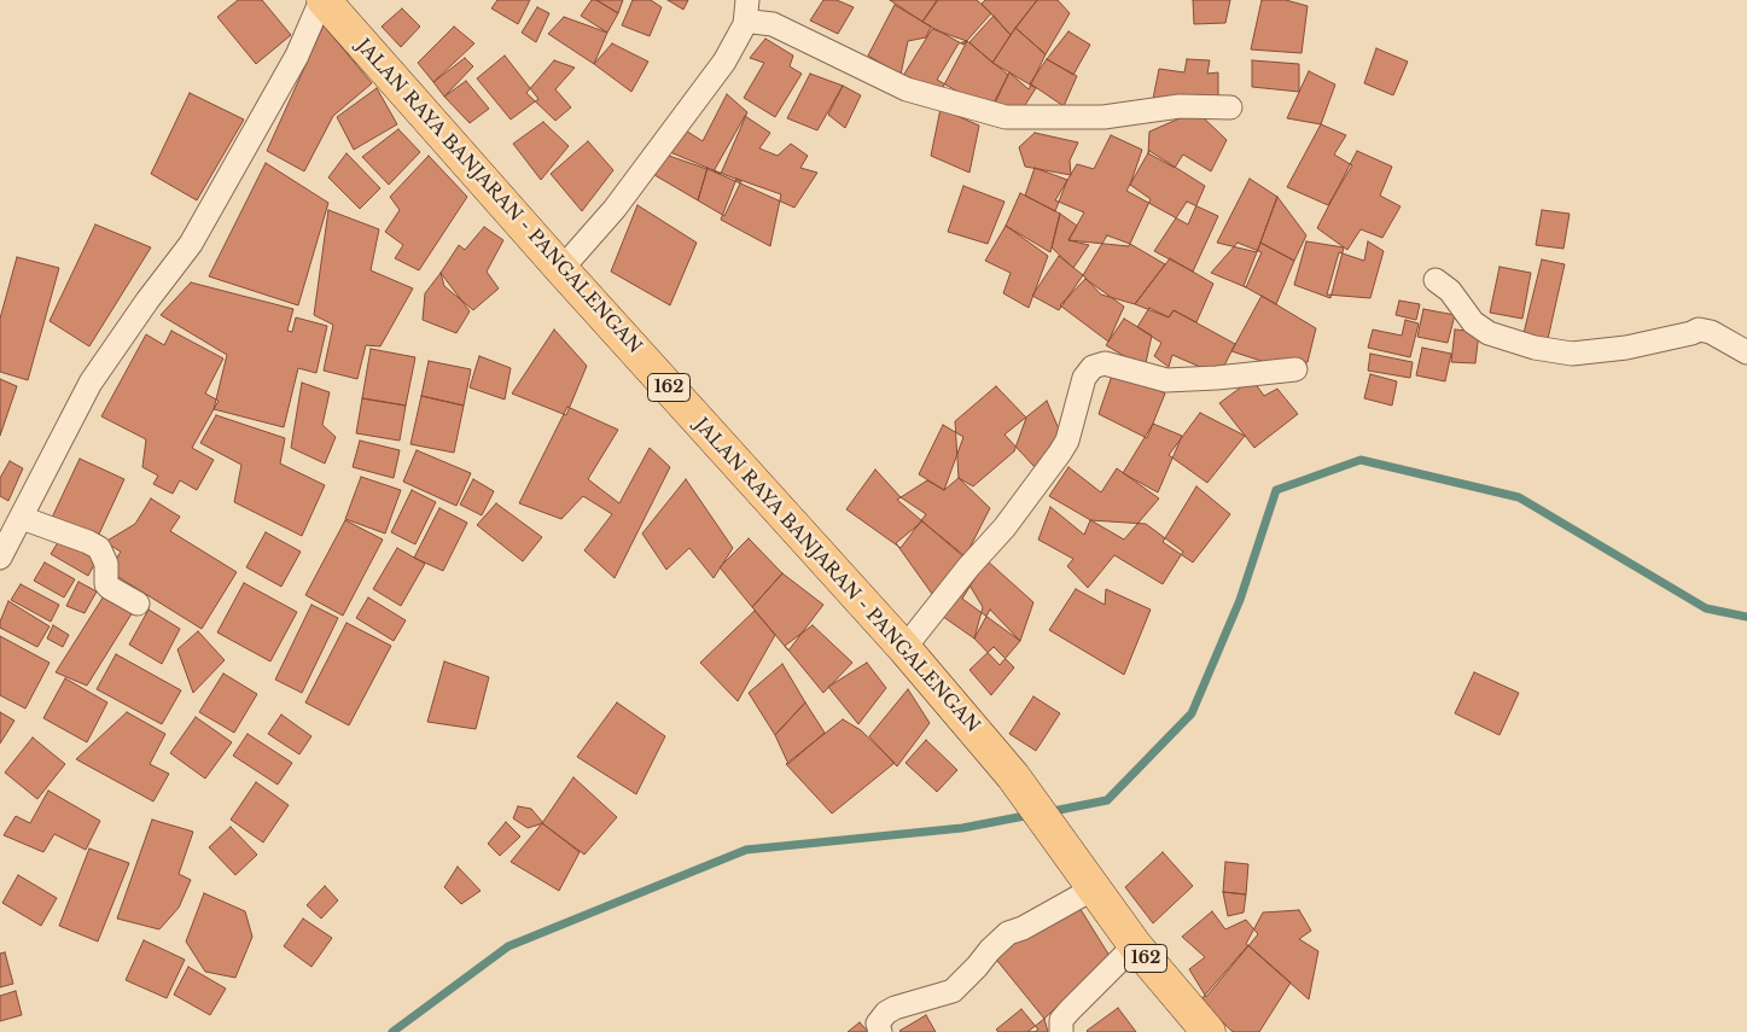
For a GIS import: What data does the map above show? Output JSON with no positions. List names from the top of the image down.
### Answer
{
  "streets": {
    "main road": ["JALAN RAYA BANJARAN - PANGALENGAN", "162"]
  }
}
